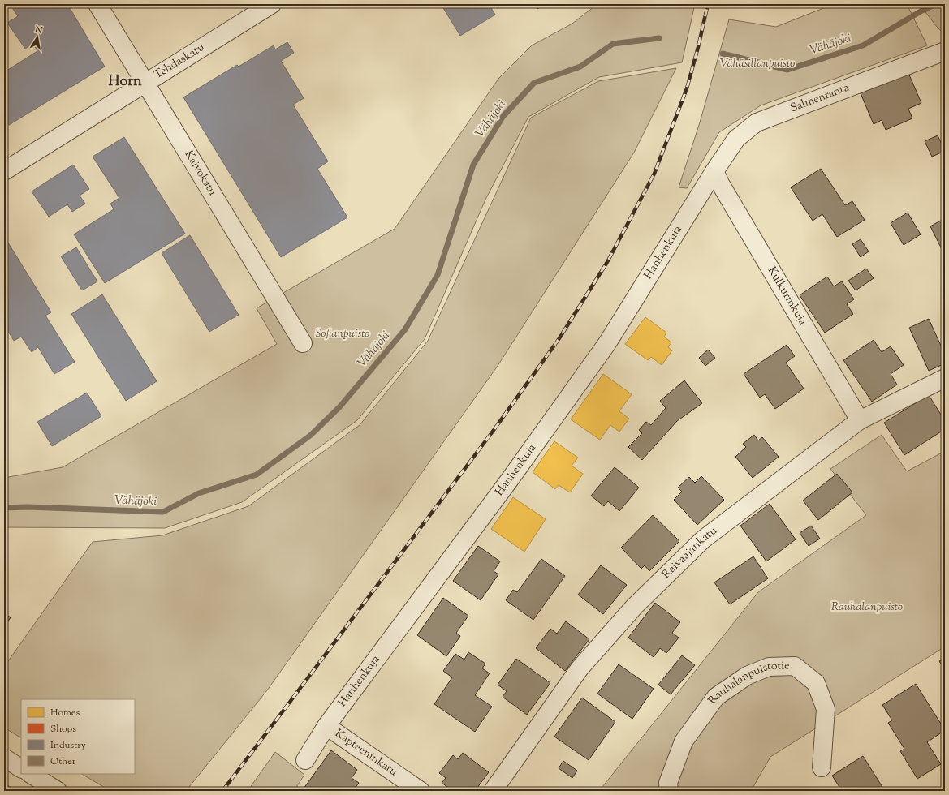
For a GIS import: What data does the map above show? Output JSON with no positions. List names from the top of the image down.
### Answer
{
  "streets": {
    "street": [
      "Tehdaskatu",
      "Salmenranta",
      "Kaivokatu",
      "Hanhenkuja",
      "Kulkurinkuja",
      "Raivaajankatu",
      "Rauhalanpuistotie",
      "Kapteeninkatu"
    ]
  },
  "crossings": [
    ["Tehdaskatu", "Kaivokatu"],
    ["Salmenranta", "Hanhenkuja"],
    ["Salmenranta", "Kulkurinkuja"],
    ["Hanhenkuja", "Kulkurinkuja"],
    ["Hanhenkuja", "Kapteeninkatu"],
    ["Kulkurinkuja", "Raivaajankatu"]
  ],
  "districts": ["Horn"],
  "water": ["Vähäjoki"],
  "parks": ["Vähäsillanpuisto", "Sofianpuisto", "Rauhalanpuisto"],
  "legend": [
    "Homes",
    "Shops",
    "Industry",
    "Other"
  ],
  "north": "top"
}
